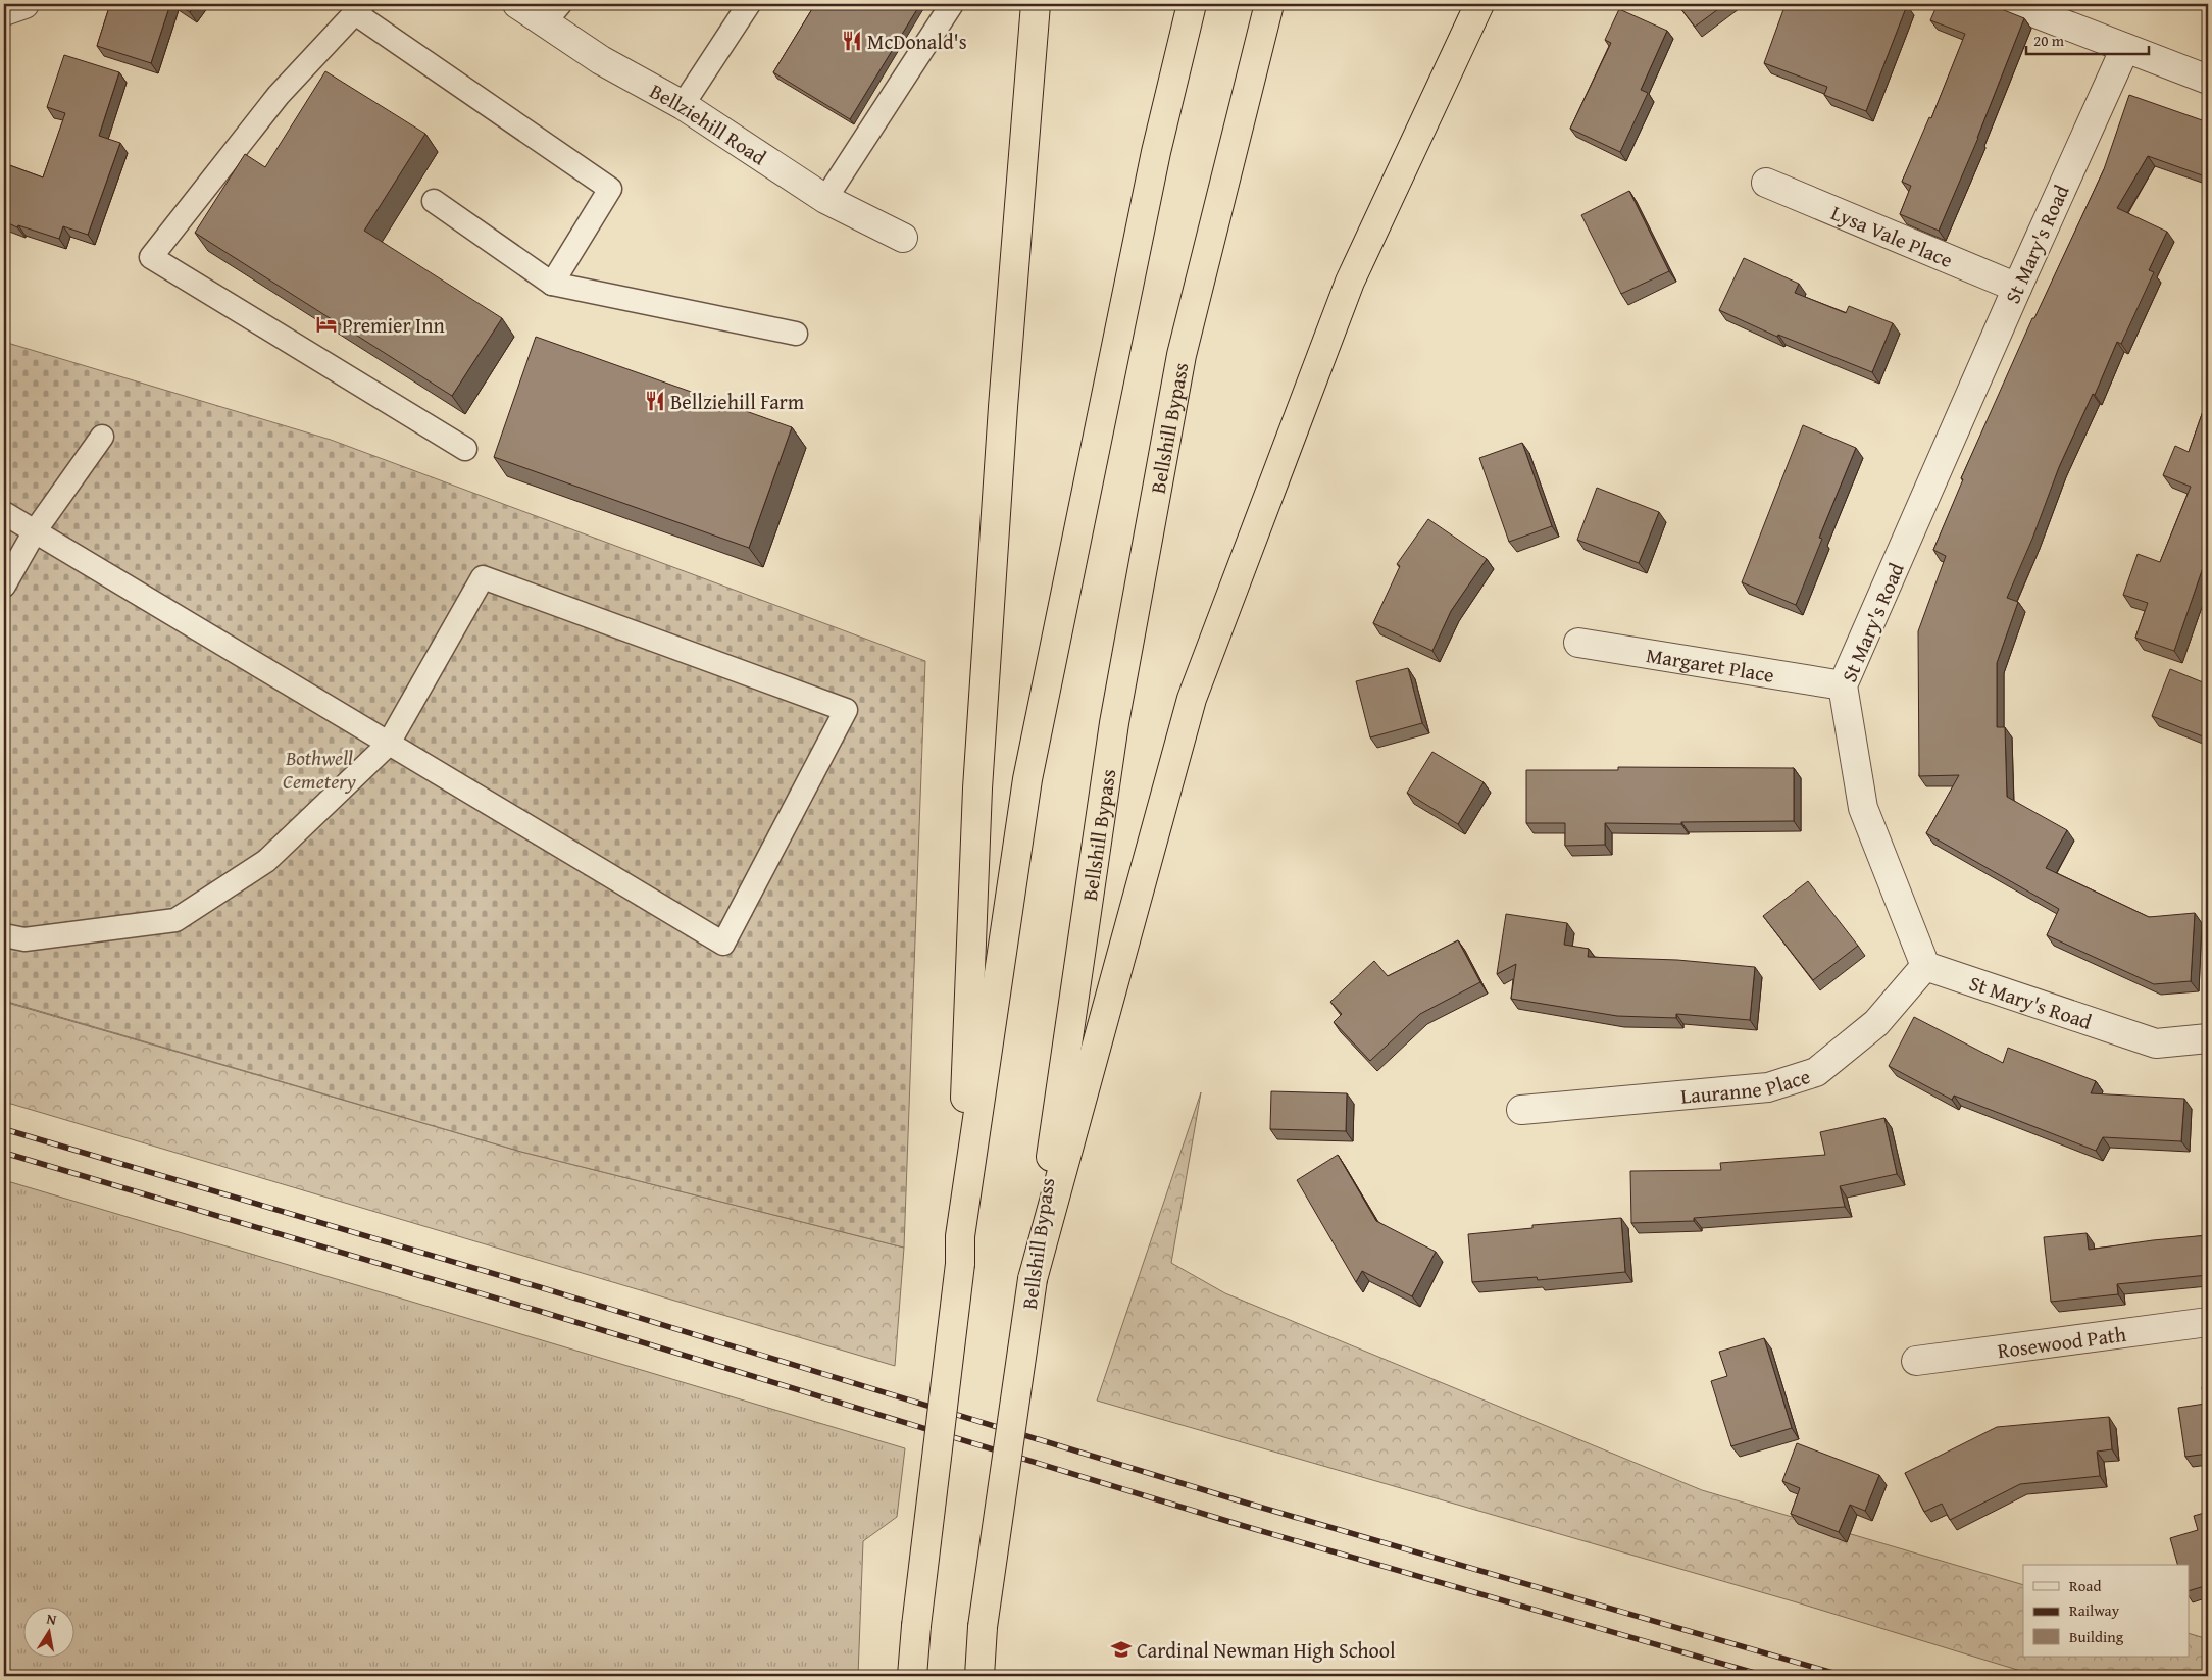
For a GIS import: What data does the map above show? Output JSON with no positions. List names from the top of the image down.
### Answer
{
  "streets": {
    "highway": ["Bellshill Bypass"],
    "street": [
      "Bellziehill Road",
      "Lysa Vale Place",
      "St Mary's Road",
      "Margaret Place",
      "Lauranne Place",
      "Rosewood Path"
    ]
  },
  "crossings": [
    ["Lysa Vale Place", "St Mary's Road"],
    ["St Mary's Road", "Margaret Place"],
    ["St Mary's Road", "Lauranne Place"]
  ],
  "parks": ["Bothwell Cemetery"],
  "places": {
    "restaurant": ["McDonald's", "Bellziehill Farm"],
    "hotel": ["Premier Inn"],
    "school or university": ["Cardinal Newman High School"]
  },
  "legend": ["Road", "Railway", "Building"],
  "scale_bar": "20 m",
  "north": "top"
}
